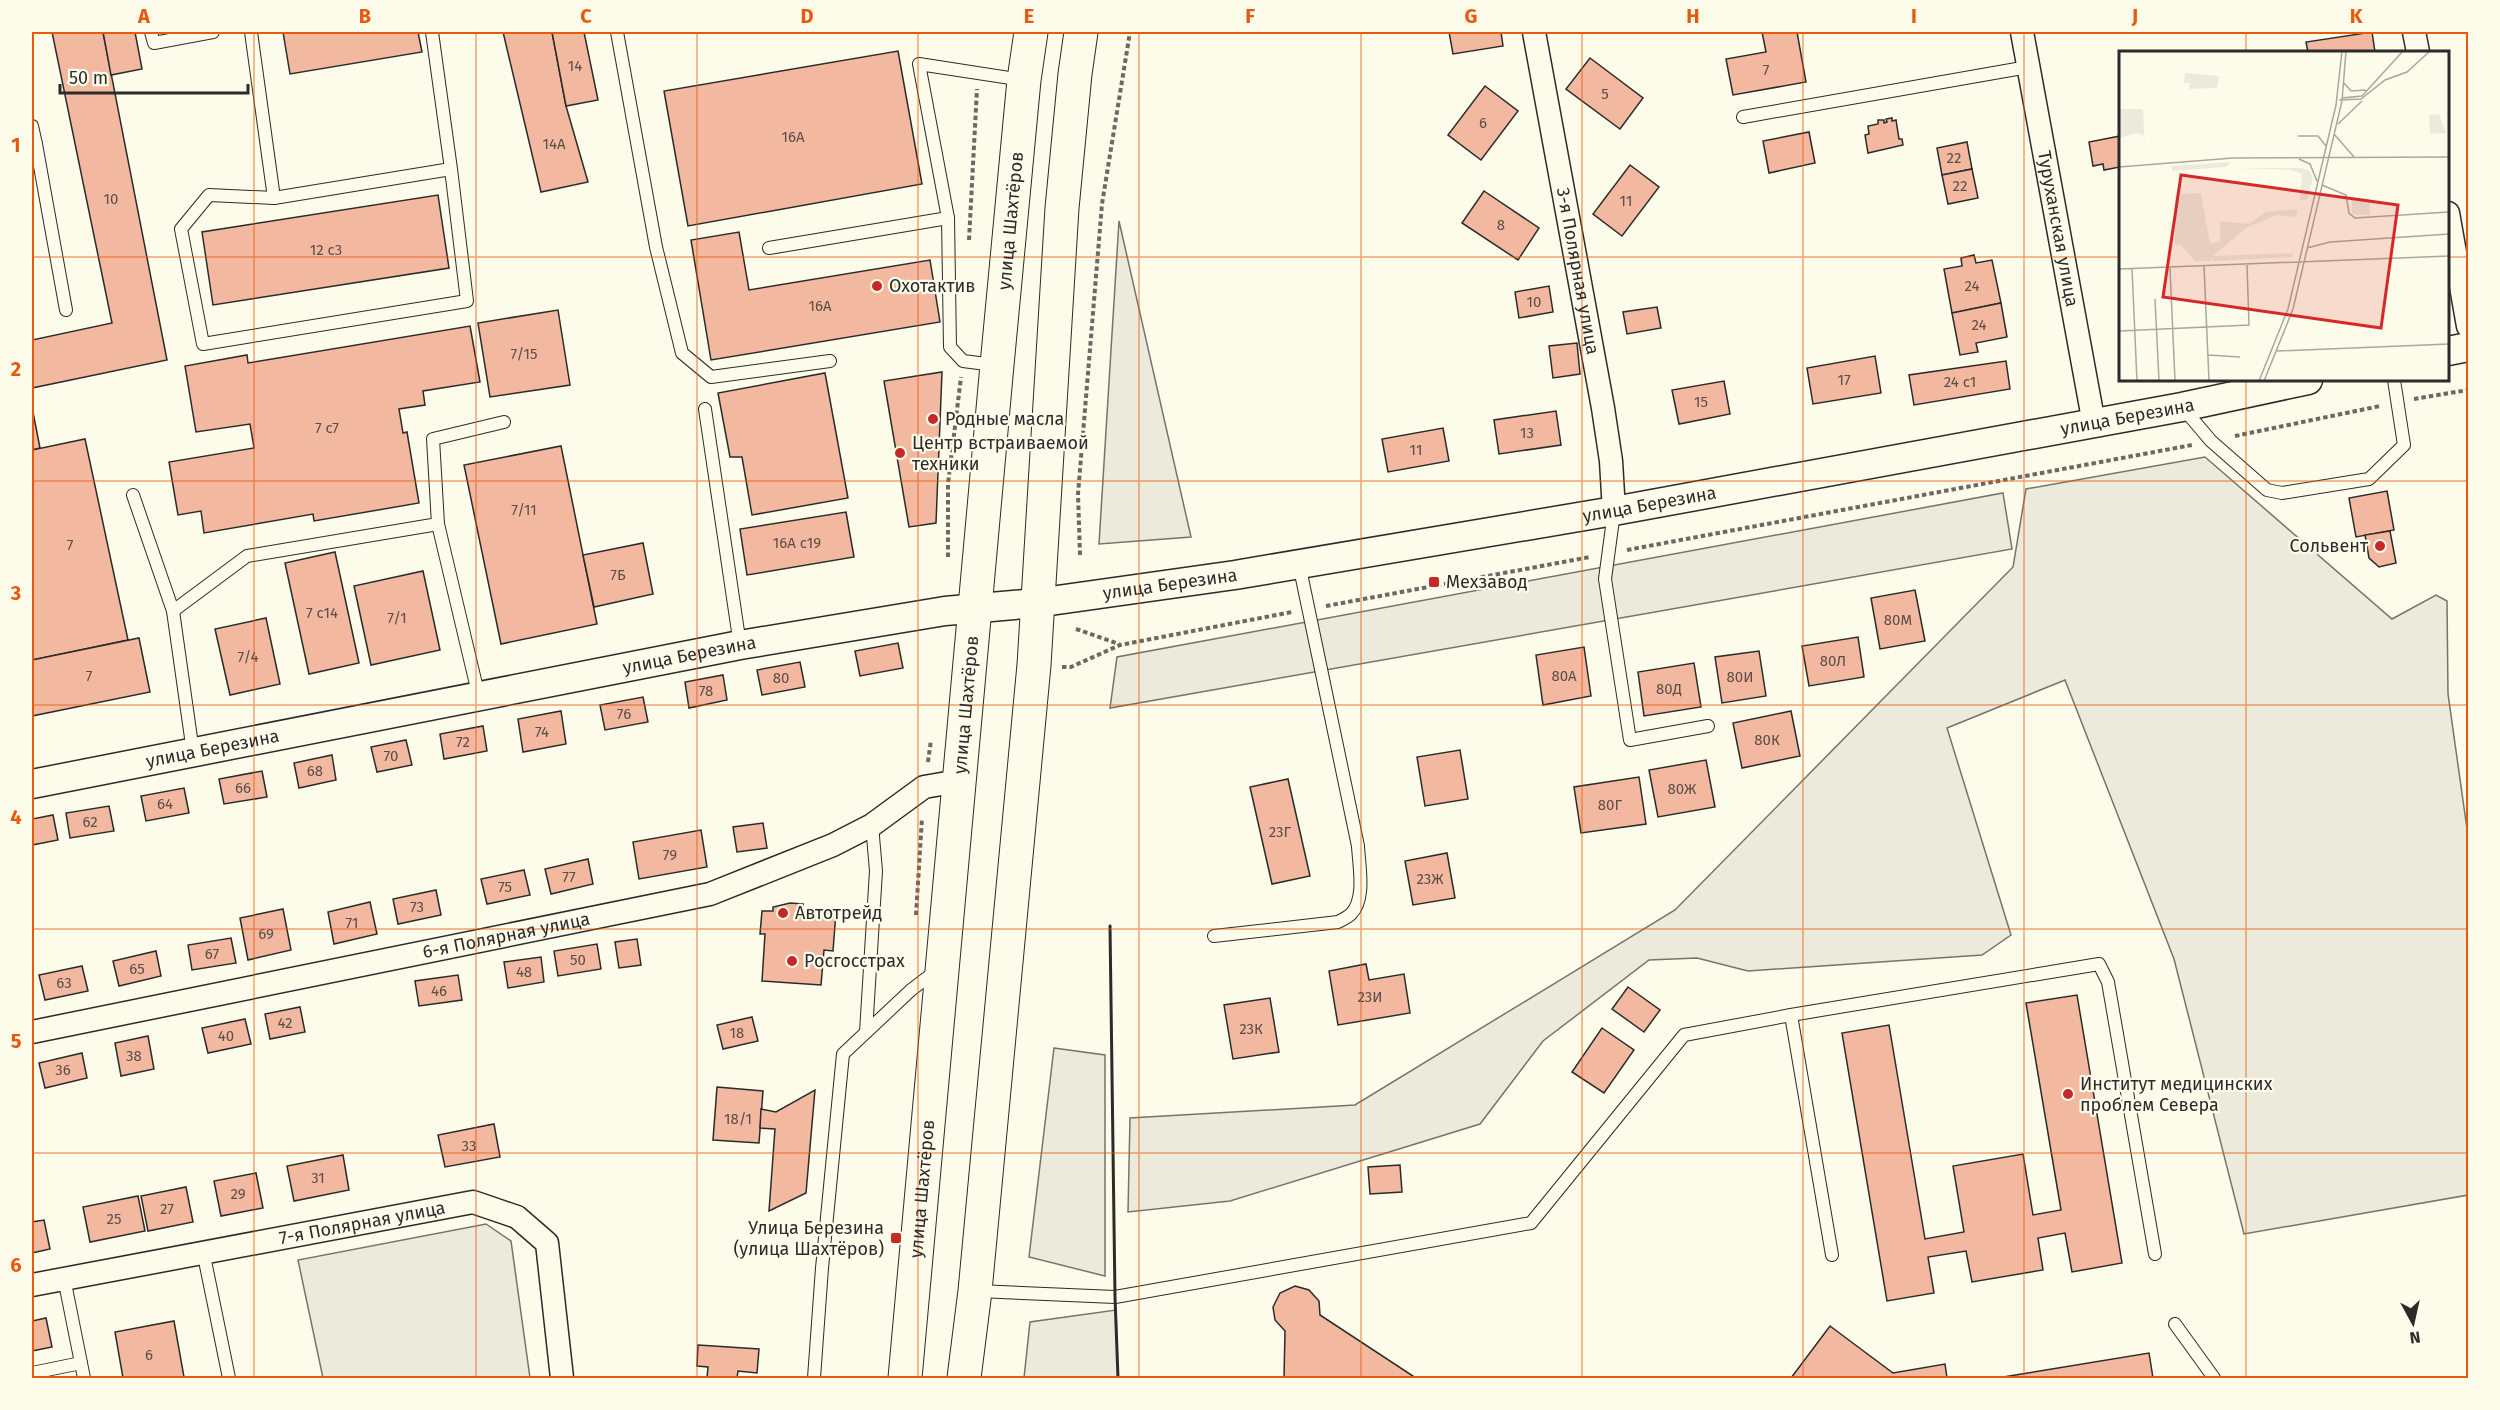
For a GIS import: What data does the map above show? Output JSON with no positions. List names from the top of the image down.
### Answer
{
  "streets": {
    "main road": ["улица Шахтёров"],
    "street": [
      "Туруханская улица",
      "3-я Полярная улица",
      "улица Березина",
      "6-я Полярная улица",
      "7-я Полярная улица"
    ]
  },
  "crossings": [
    ["улица Шахтёров", "улица Березина"],
    ["улица Шахтёров", "6-я Полярная улица"],
    ["Туруханская улица", "улица Березина"],
    ["3-я Полярная улица", "улица Березина"]
  ],
  "places": {
    "other": [
      "Охотактив",
      "Родные масла",
      "Центр встраиваемой техники",
      "Сольвент",
      "Автотрейд",
      "Росгосстрах",
      "Институт медицинских проблем Севера"
    ],
    "transit": ["Мехзавод", "Улица Березина (улица Шахтёров)"]
  },
  "house_numbers": [
    "14",
    "7",
    "5",
    "6",
    "16А",
    "14А",
    "22",
    "22",
    "10",
    "11",
    "8",
    "12 с3",
    "24",
    "10",
    "16А",
    "24",
    "7/15",
    "17",
    "24 с1",
    "15",
    "7 с7",
    "13",
    "11",
    "7/11",
    "16А с19",
    "7",
    "7Б",
    "7 с14",
    "7/1",
    "80М",
    "7/4",
    "80Л",
    "7",
    "80А",
    "80И",
    "80",
    "80Д",
    "78",
    "76",
    "74",
    "80К",
    "72",
    "70",
    "68",
    "66",
    "80Ж",
    "64",
    "80Г",
    "62",
    "23Г",
    "79",
    "77",
    "23Ж",
    "75",
    "73",
    "71",
    "69",
    "67",
    "50",
    "65",
    "48",
    "63",
    "46",
    "23И",
    "42",
    "23К",
    "18",
    "40",
    "38",
    "36",
    "18/1",
    "33",
    "31",
    "29",
    "27",
    "25",
    "6"
  ],
  "scale_bar": "50 m",
  "north": "bottom",
  "grid": {
    "columns": [
      "A",
      "B",
      "C",
      "D",
      "E",
      "F",
      "G",
      "H",
      "I",
      "J",
      "K"
    ],
    "rows": [
      "1",
      "2",
      "3",
      "4",
      "5",
      "6"
    ]
  }
}
